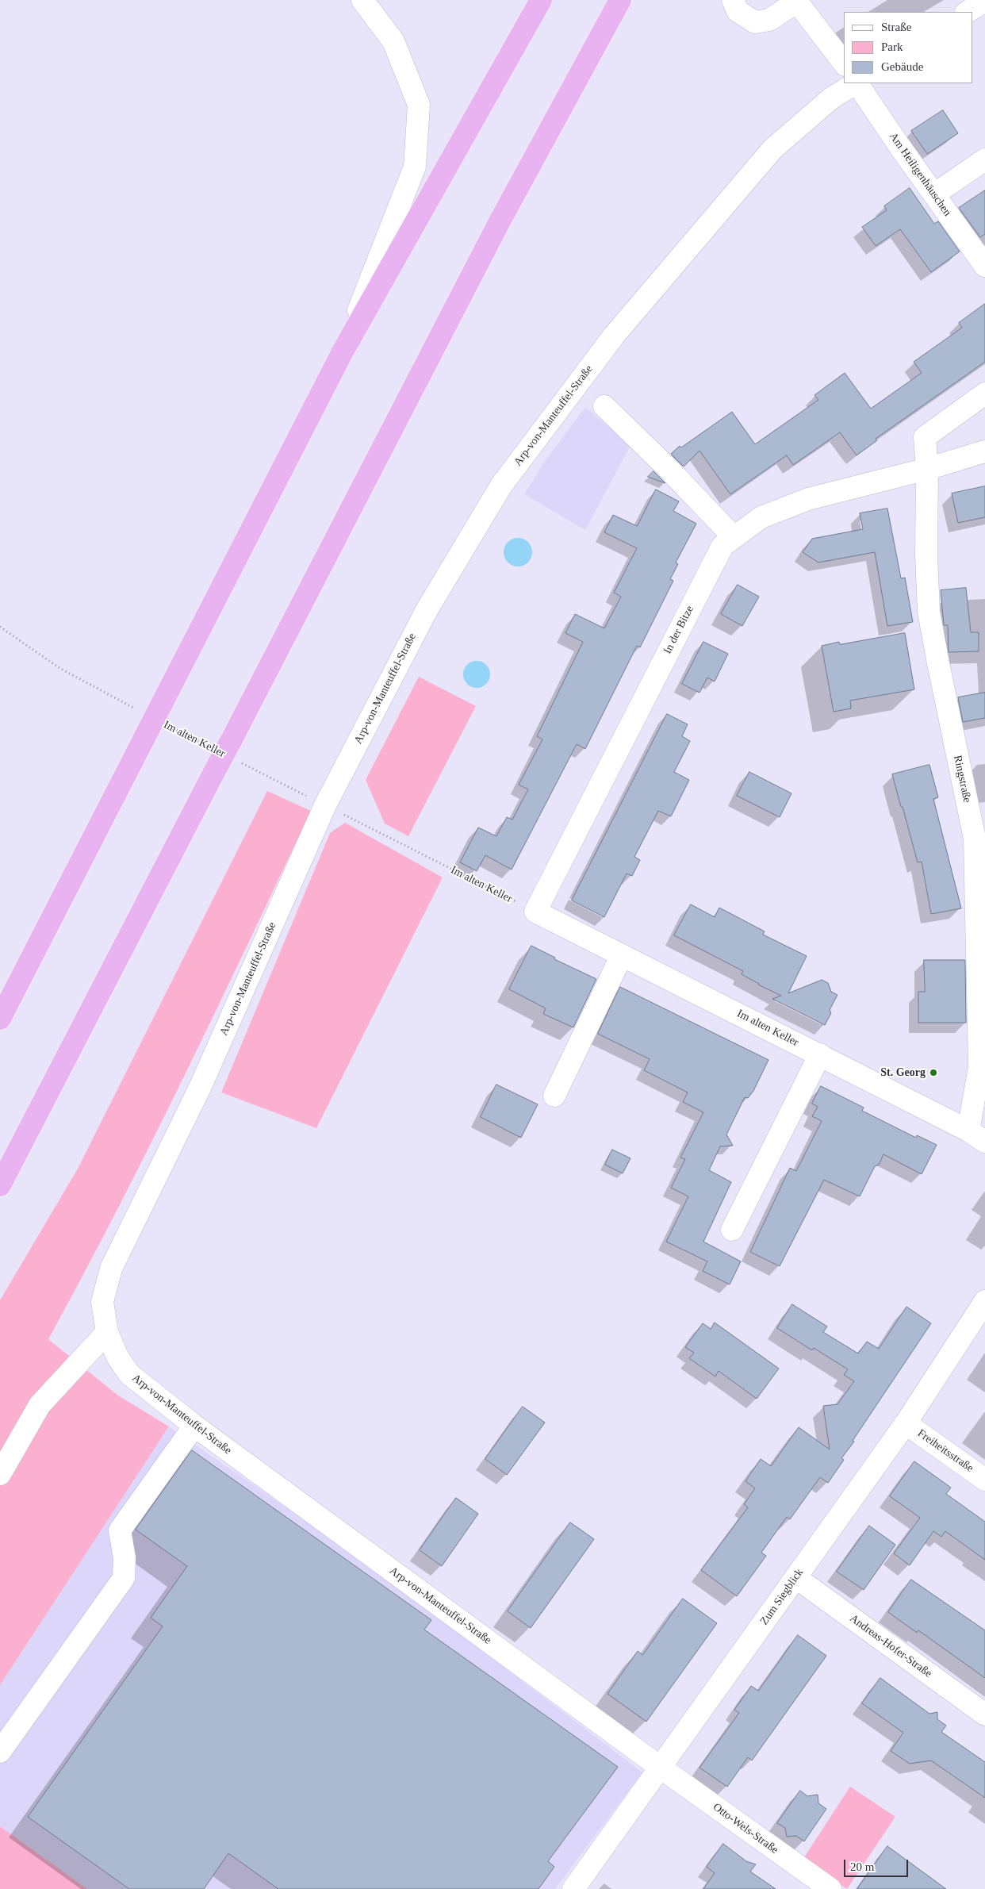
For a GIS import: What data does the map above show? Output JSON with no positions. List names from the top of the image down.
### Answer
{
  "streets": {
    "street": [
      "Am Heiligenhäuschen",
      "Arp-von-Manteuffel-Straße",
      "In der Bitze",
      "Im alten Keller",
      "Ringstraße",
      "Freiheitsstraße",
      "Zum Siegblick",
      "Andreas-Hofer-Straße",
      "Otto-Wels-Straße"
    ]
  },
  "crossings": [
    ["Arp-von-Manteuffel-Straße", "Im alten Keller"],
    ["Arp-von-Manteuffel-Straße", "Zum Siegblick"],
    ["Arp-von-Manteuffel-Straße", "Otto-Wels-Straße"],
    ["In der Bitze", "Im alten Keller"],
    ["In der Bitze", "Ringstraße"],
    ["Im alten Keller", "Ringstraße"],
    ["Freiheitsstraße", "Zum Siegblick"],
    ["Zum Siegblick", "Andreas-Hofer-Straße"],
    ["Zum Siegblick", "Otto-Wels-Straße"]
  ],
  "places": ["St. Georg"],
  "legend": ["Straße", "Park", "Gebäude"],
  "scale_bar": "20 m"
}
